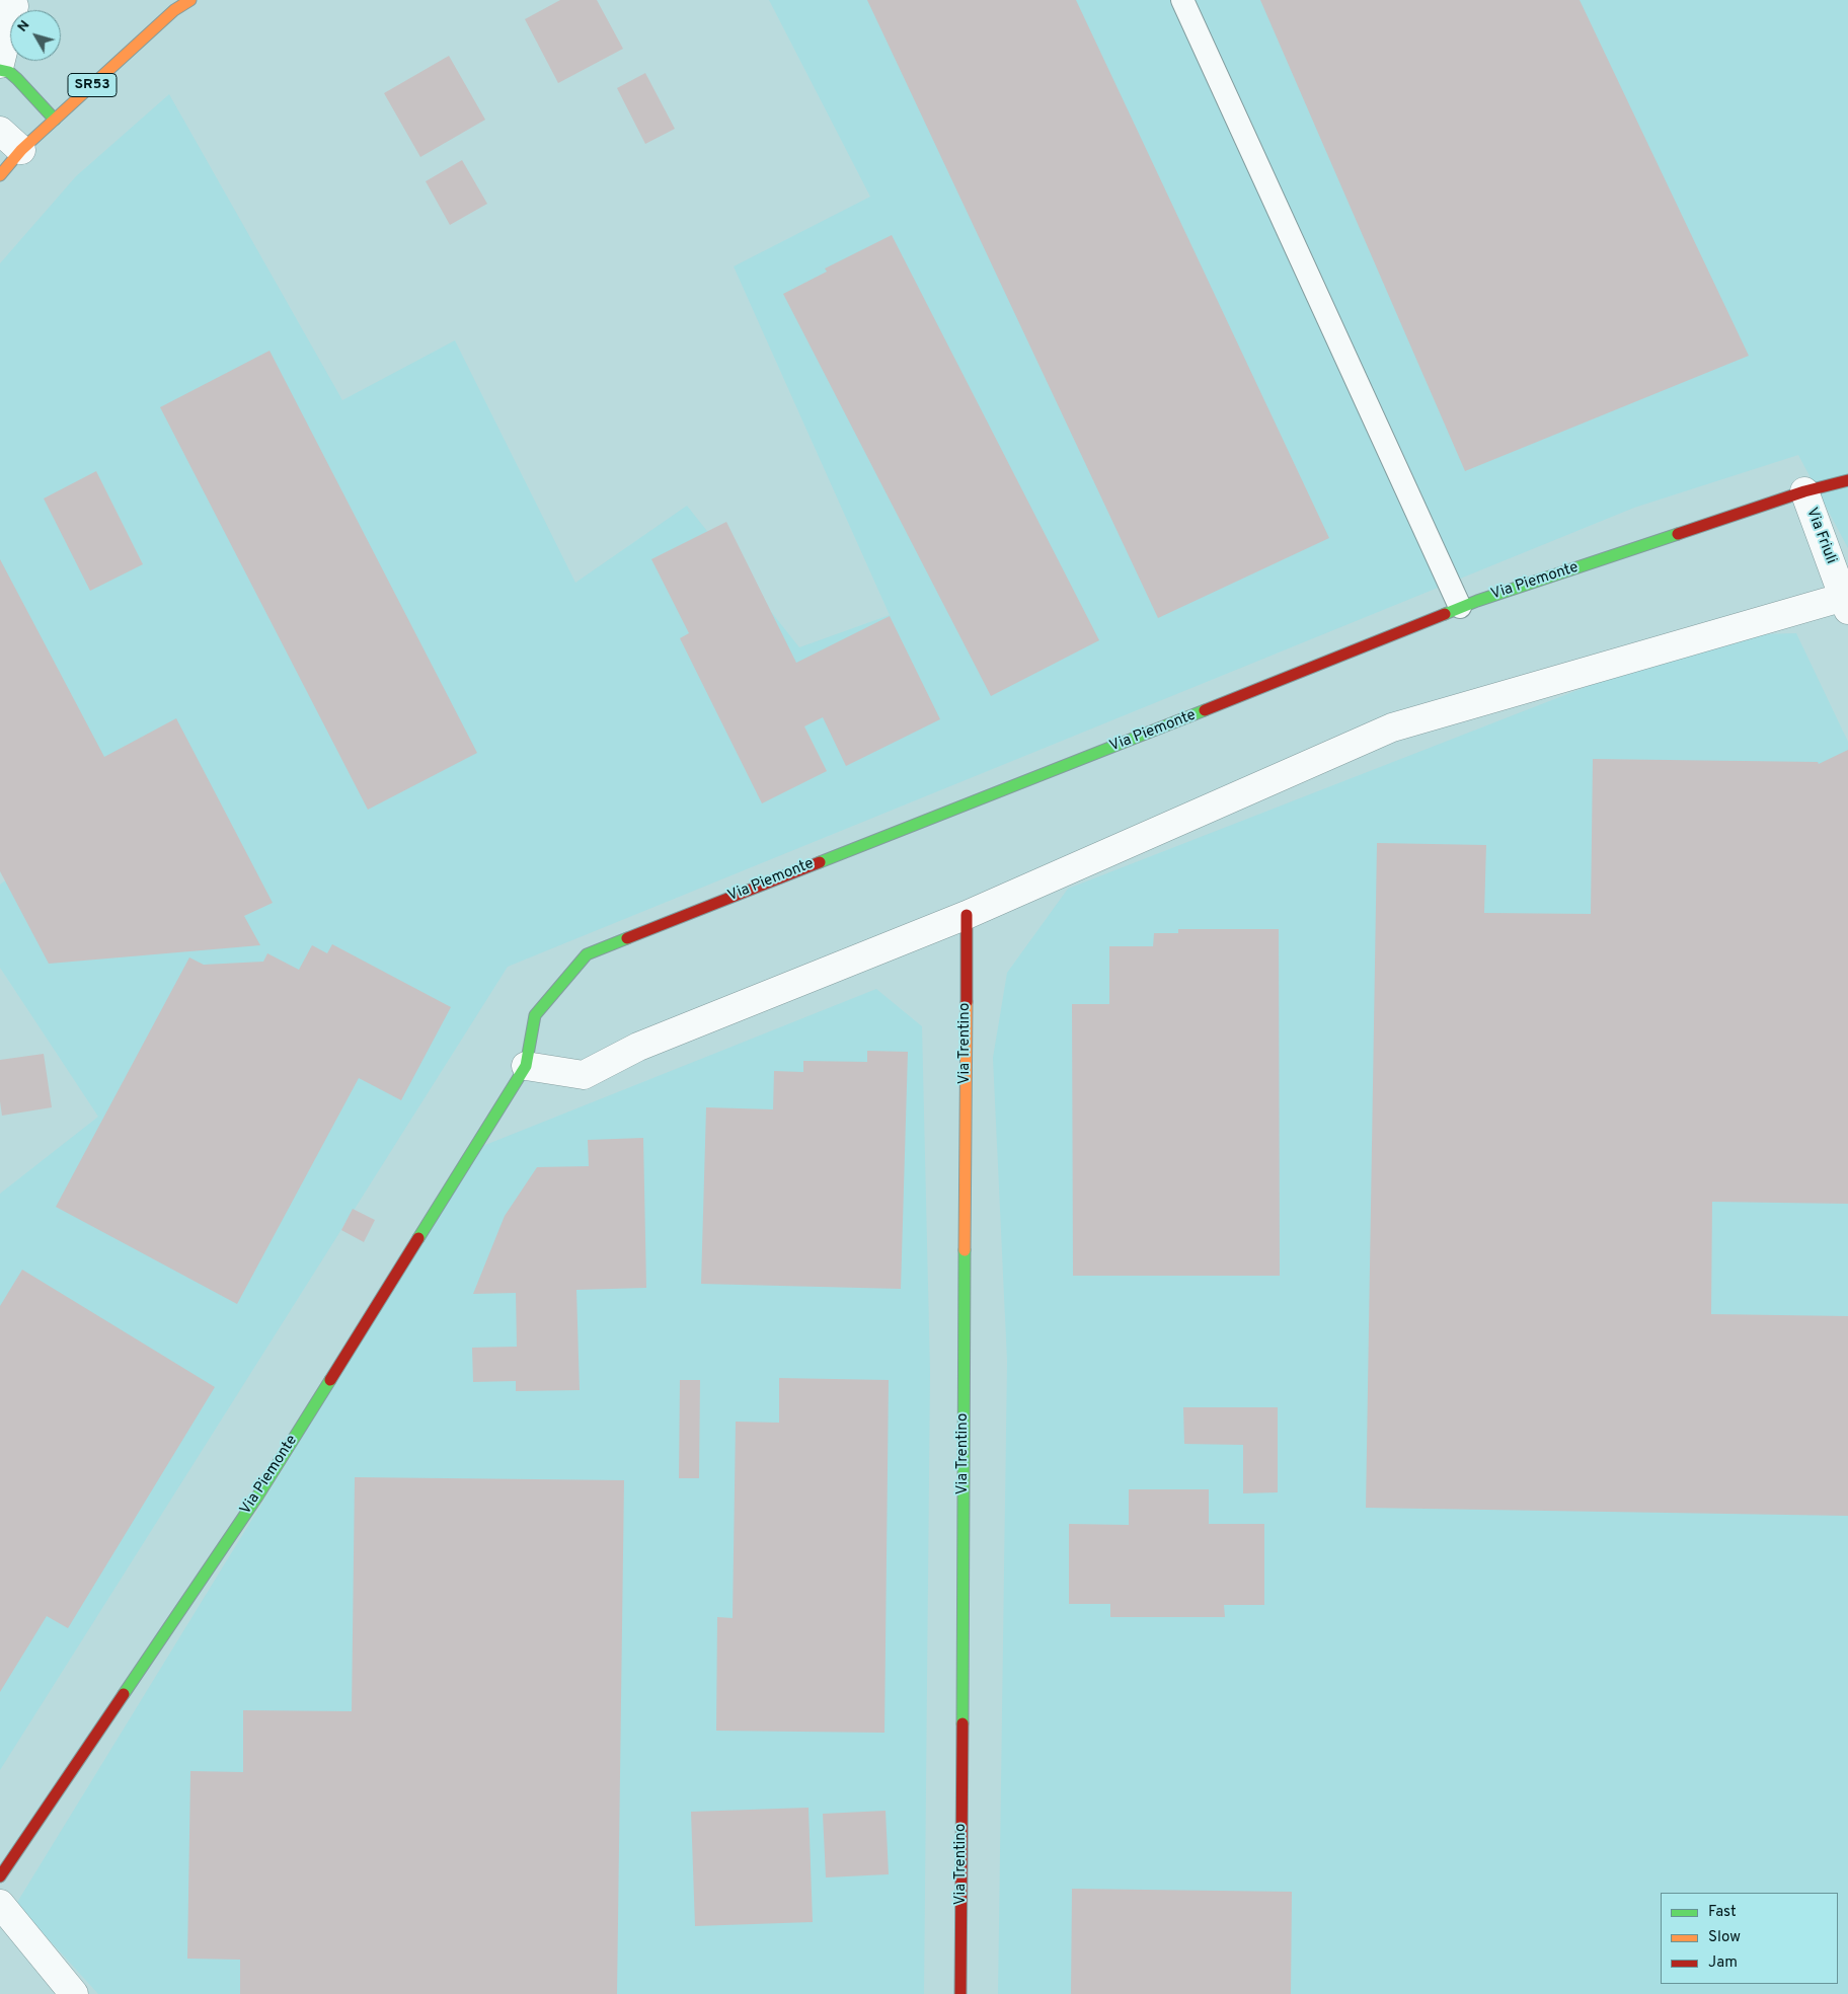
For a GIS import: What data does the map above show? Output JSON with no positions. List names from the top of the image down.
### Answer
{
  "streets": {
    "street": [
      "SR53",
      "Via Friuli",
      "Via Piemonte",
      "Via Trentino"
    ]
  },
  "crossings": [
    ["Via Friuli", "Via Piemonte"]
  ],
  "legend": ["Fast", "Slow", "Jam"],
  "north": "top left"
}
